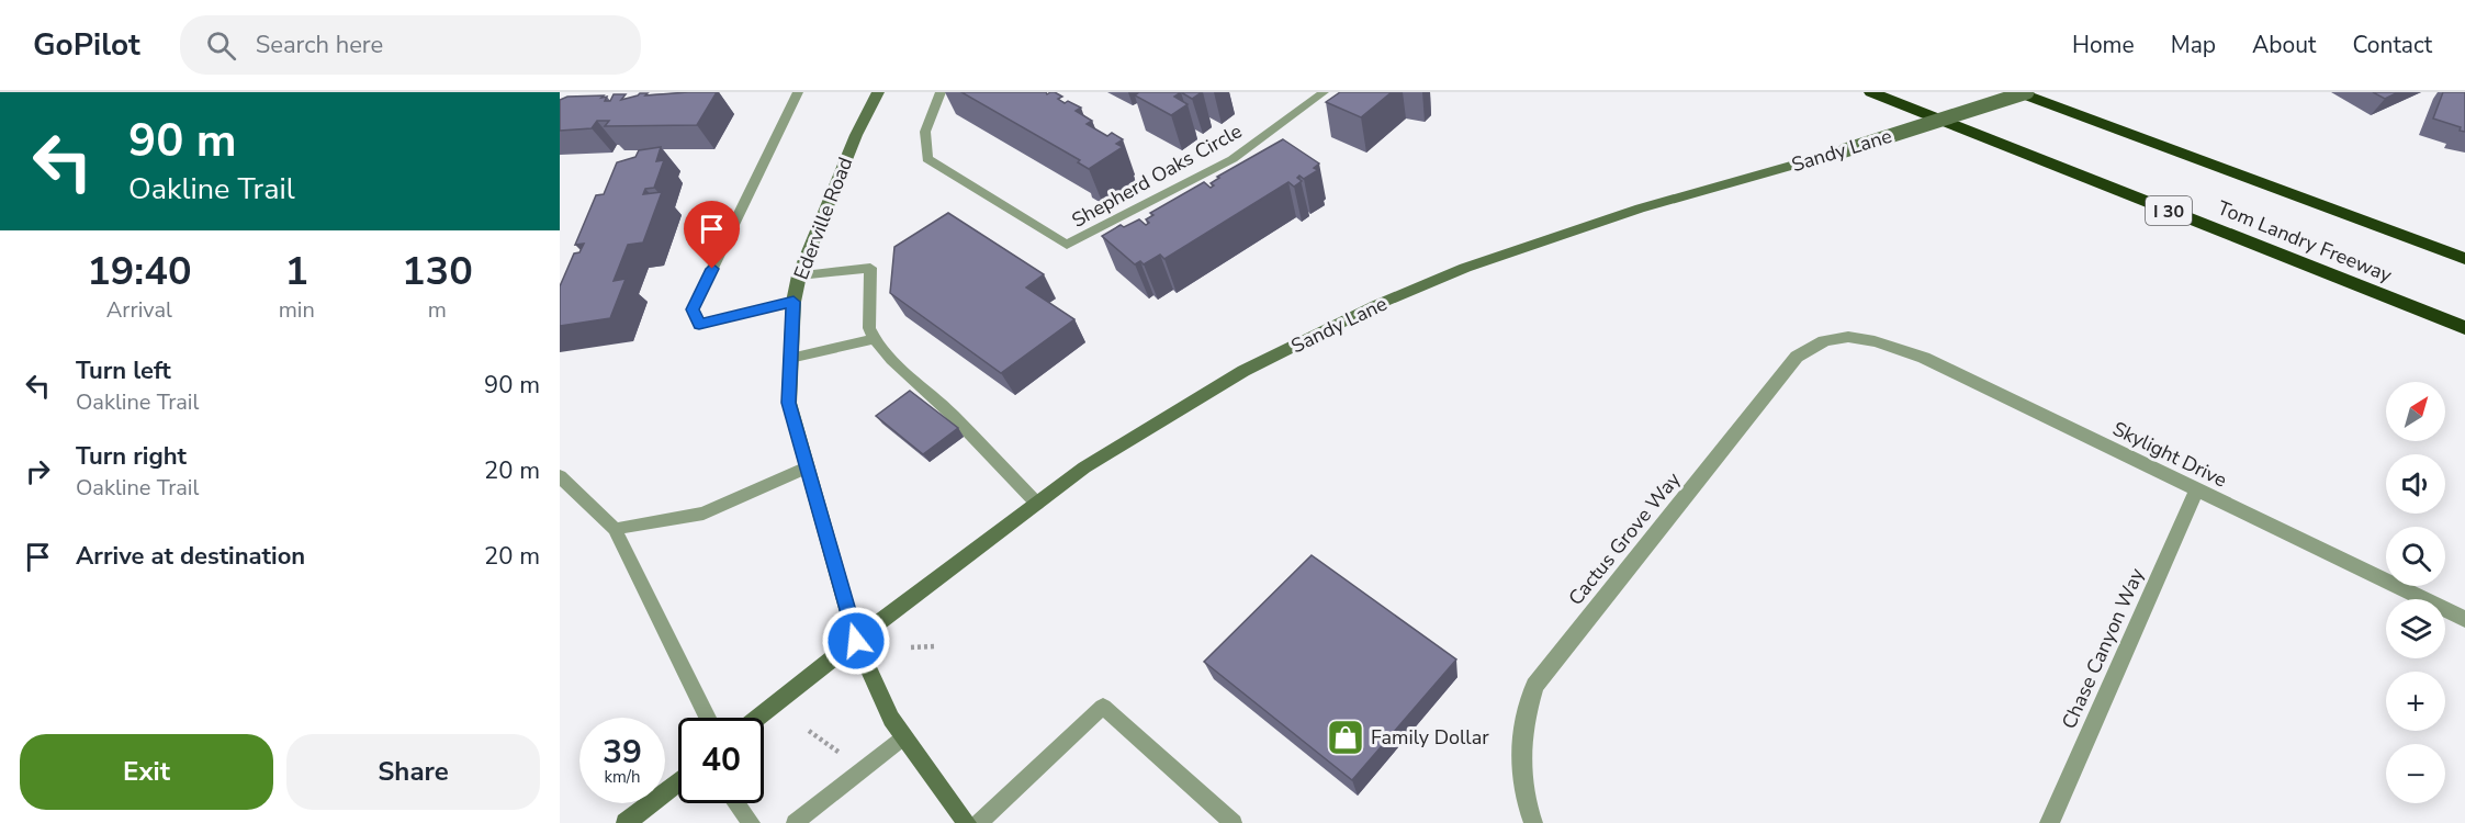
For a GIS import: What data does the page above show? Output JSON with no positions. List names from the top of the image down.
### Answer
{
  "streets": {
    "highway": ["I 30", "Tom Landry Freeway"],
    "street": [
      "Sandy Lane",
      "Ederville Road",
      "Skylight Drive",
      "Cactus Grove Way",
      "Chase Canyon Way"
    ],
    "lane": ["Shepherd Oaks Circle"]
  },
  "crossings": [
    ["Sandy Lane", "Ederville Road"],
    ["Skylight Drive", "Cactus Grove Way"],
    ["Skylight Drive", "Chase Canyon Way"]
  ],
  "places": {
    "shop": ["Family Dollar"]
  },
  "north": "top right",
  "page": {
    "header": "GoPilot",
    "search": "Search here",
    "nav": [
      "Home",
      "Map",
      "About",
      "Contact"
    ],
    "turn": ["90 m", "Oakline Trail"],
    "eta": [
      "19:40",
      "Arrival",
      "1",
      "min",
      "130",
      "m"
    ],
    "list": [
      {
        "name": "Turn left",
        "note": "Oakline Trail",
        "value": "90 m"
      },
      {
        "name": "Turn right",
        "note": "Oakline Trail",
        "value": "20 m"
      },
      {
        "name": "Arrive at destination",
        "value": "20 m"
      }
    ],
    "map_buttons": ["+", "−"],
    "speed": "39 km/h",
    "limit": "40",
    "buttons": ["Exit", "Share"]
  }
}
